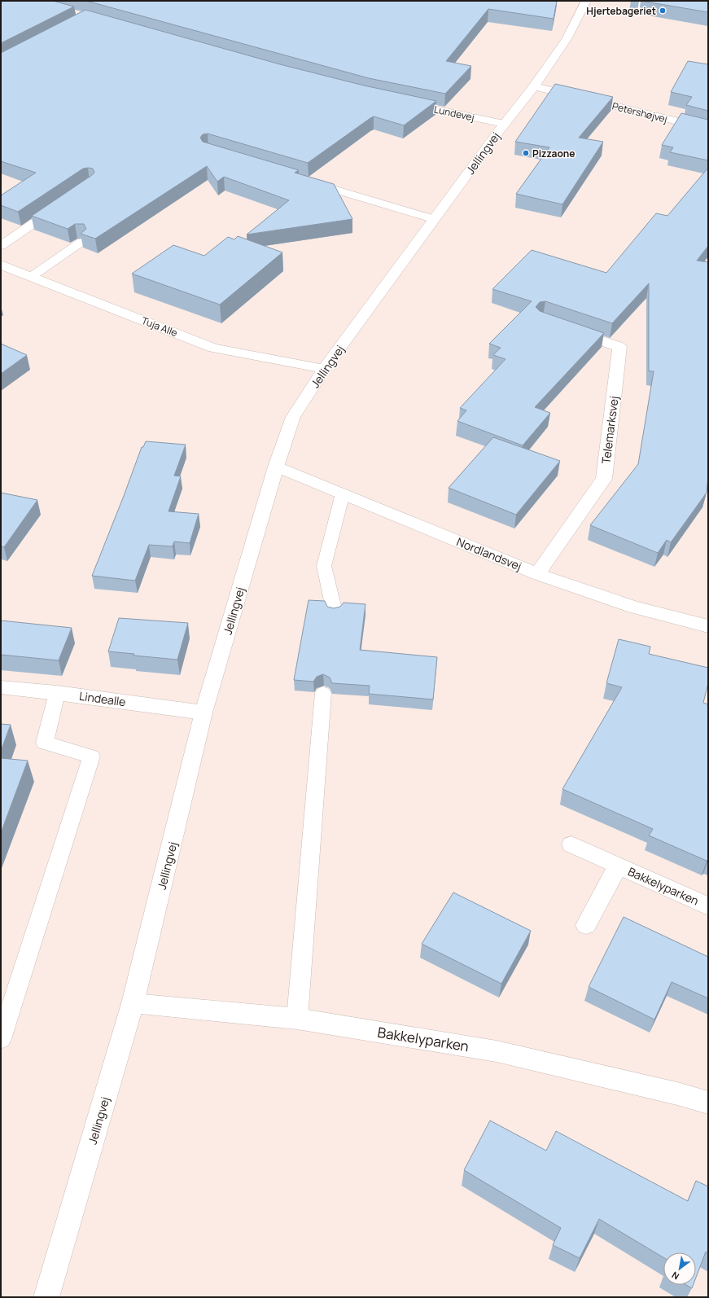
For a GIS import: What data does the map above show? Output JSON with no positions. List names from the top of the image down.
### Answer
{
  "streets": {
    "street": [
      "Petershøjvej",
      "Lundevej",
      "Jellingvej",
      "Tuja Alle",
      "Telemarksvej",
      "Nordlandsvej",
      "Lindealle",
      "Bakkelyparken"
    ]
  },
  "crossings": [
    ["Petershøjvej", "Jellingvej"],
    ["Lundevej", "Jellingvej"],
    ["Jellingvej", "Tuja Alle"],
    ["Jellingvej", "Nordlandsvej"],
    ["Jellingvej", "Lindealle"],
    ["Jellingvej", "Bakkelyparken"],
    ["Telemarksvej", "Nordlandsvej"]
  ],
  "places": ["Hjertebageriet", "Pizzaone"],
  "north": "bottom left"
}
